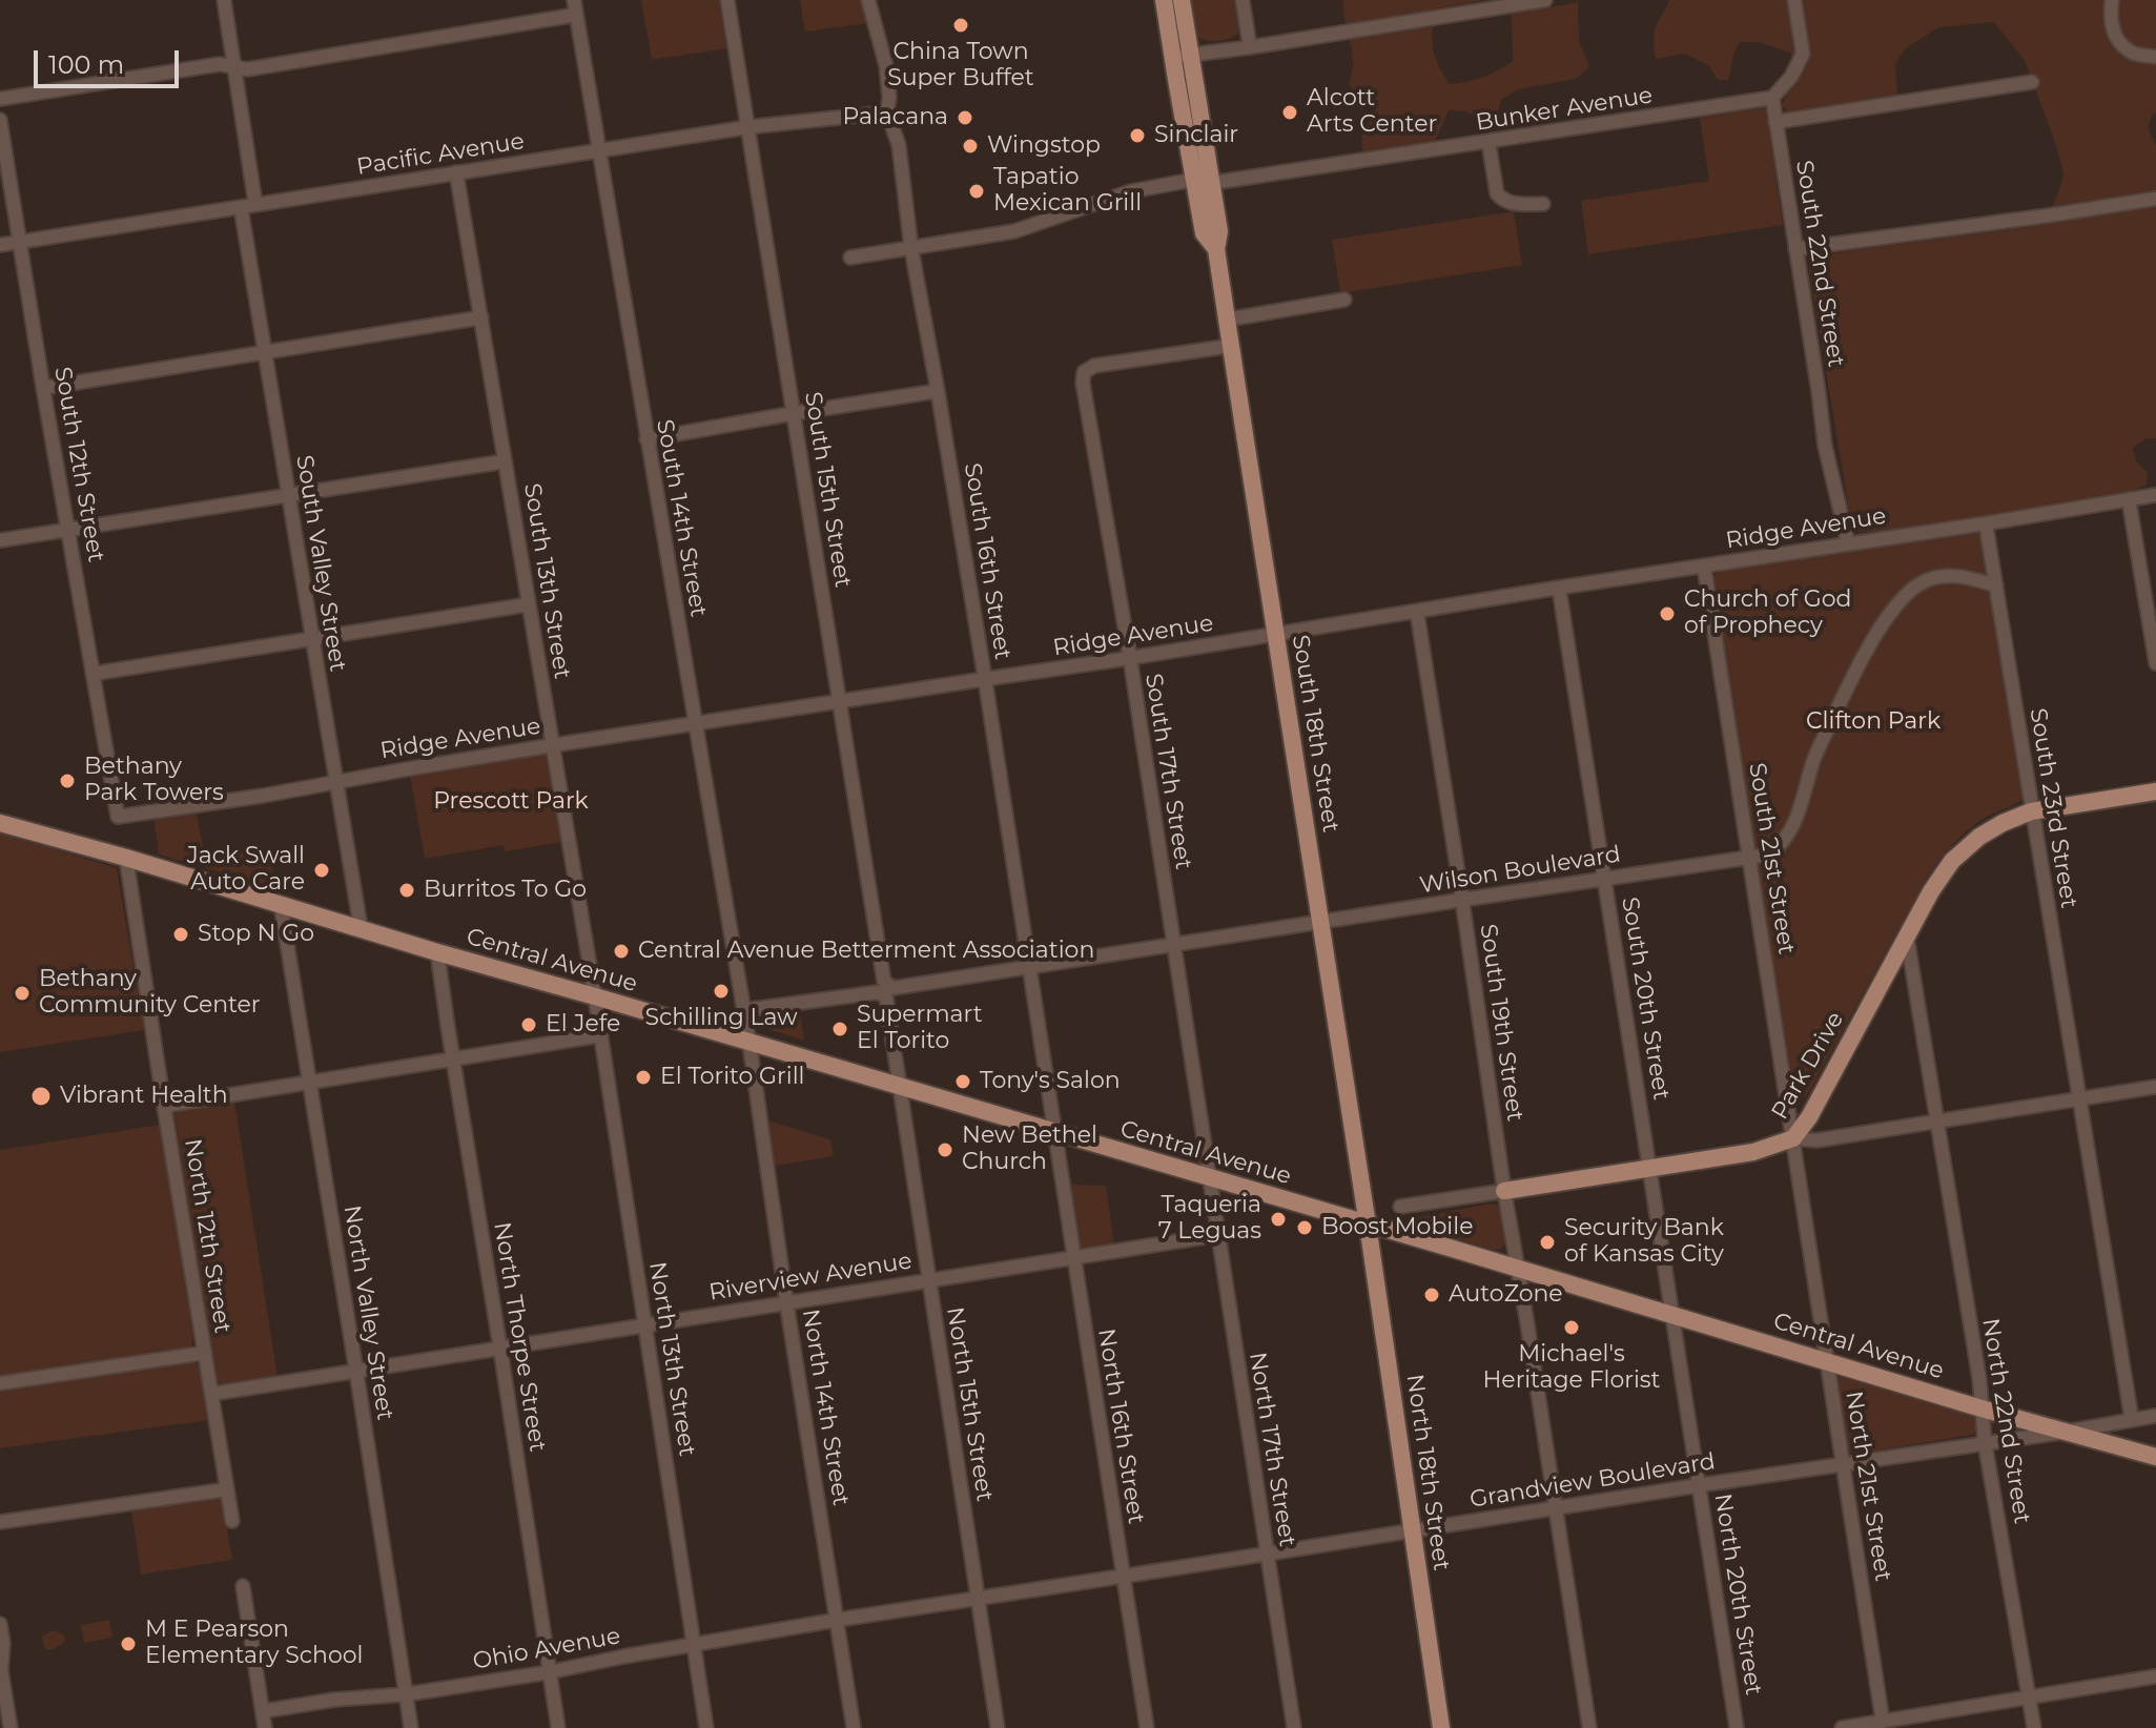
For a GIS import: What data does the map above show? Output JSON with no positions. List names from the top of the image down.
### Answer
{
  "streets": {
    "main road": [
      "South 18th Street",
      "Central Avenue",
      "Park Drive",
      "North 18th Street"
    ],
    "street": [
      "Bunker Avenue",
      "Pacific Avenue",
      "South 22nd Street",
      "South 12th Street",
      "South 15th Street",
      "South 14th Street",
      "Ridge Avenue",
      "South 16th Street",
      "South Valley Street",
      "South 13th Street",
      "South 17th Street",
      "South 23rd Street",
      "South 21st Street",
      "Wilson Boulevard",
      "South 20th Street",
      "South 19th Street",
      "North 12th Street",
      "Riverview Avenue",
      "North Valley Street",
      "North Thorpe Street",
      "North 13th Street",
      "North 15th Street",
      "North 14th Street",
      "North 22nd Street",
      "North 16th Street",
      "North 17th Street",
      "Grandview Boulevard",
      "North 21st Street",
      "North 20th Street",
      "Ohio Avenue"
    ]
  },
  "crossings": [
    ["Bunker Avenue", "South 22nd Street"],
    ["Bunker Avenue", "South 18th Street"],
    ["Pacific Avenue", "South 12th Street"],
    ["Pacific Avenue", "South 15th Street"],
    ["Pacific Avenue", "South 14th Street"],
    ["Pacific Avenue", "South 16th Street"],
    ["Pacific Avenue", "South Valley Street"],
    ["Pacific Avenue", "South 13th Street"],
    ["South 22nd Street", "Ridge Avenue"],
    ["South 12th Street", "Ridge Avenue"],
    ["South 15th Street", "Ridge Avenue"],
    ["South 15th Street", "Wilson Boulevard"],
    ["South 15th Street", "Central Avenue"],
    ["South 15th Street", "North 15th Street"],
    ["South 14th Street", "Ridge Avenue"],
    ["South 14th Street", "Wilson Boulevard"],
    ["South 14th Street", "Central Avenue"],
    ["South 14th Street", "North 14th Street"],
    ["Ridge Avenue", "South 16th Street"],
    ["Ridge Avenue", "South Valley Street"],
    ["Ridge Avenue", "South 13th Street"],
    ["Ridge Avenue", "South 18th Street"],
    ["Ridge Avenue", "South 17th Street"],
    ["Ridge Avenue", "South 23rd Street"],
    ["Ridge Avenue", "South 21st Street"],
    ["Ridge Avenue", "South 20th Street"],
    ["Ridge Avenue", "South 19th Street"],
    ["South 16th Street", "Wilson Boulevard"],
    ["South 16th Street", "Central Avenue"],
    ["South 16th Street", "North 16th Street"],
    ["South Valley Street", "Central Avenue"],
    ["South 13th Street", "Central Avenue"],
    ["South 13th Street", "North 13th Street"],
    ["South 18th Street", "South 17th Street"],
    ["South 18th Street", "Wilson Boulevard"],
    ["South 18th Street", "Central Avenue"],
    ["South 18th Street", "North 18th Street"],
    ["South 17th Street", "Wilson Boulevard"],
    ["South 17th Street", "Central Avenue"],
    ["South 17th Street", "North 17th Street"],
    ["South 23rd Street", "Wilson Boulevard"],
    ["South 23rd Street", "Park Drive"],
    ["South 23rd Street", "Grandview Boulevard"],
    ["South 21st Street", "Wilson Boulevard"],
    ["South 21st Street", "Park Drive"],
    ["South 21st Street", "North 21st Street"],
    ["Wilson Boulevard", "South 20th Street"],
    ["Wilson Boulevard", "South 19th Street"],
    ["Central Avenue", "South 19th Street"],
    ["Central Avenue", "North 12th Street"],
    ["Central Avenue", "North Valley Street"],
    ["Central Avenue", "North Thorpe Street"],
    ["Central Avenue", "North 13th Street"],
    ["Central Avenue", "North 15th Street"],
    ["Central Avenue", "North 14th Street"],
    ["Central Avenue", "North 22nd Street"],
    ["Central Avenue", "North 16th Street"],
    ["Central Avenue", "North 17th Street"],
    ["Central Avenue", "North 18th Street"],
    ["Central Avenue", "Grandview Boulevard"],
    ["Central Avenue", "North 21st Street"],
    ["Central Avenue", "North 20th Street"],
    ["South 20th Street", "Park Drive"],
    ["South 20th Street", "North 20th Street"],
    ["South 19th Street", "Park Drive"],
    ["South 19th Street", "Grandview Boulevard"],
    ["Park Drive", "North 20th Street"],
    ["North 12th Street", "Riverview Avenue"],
    ["Riverview Avenue", "North Valley Street"],
    ["Riverview Avenue", "North Thorpe Street"],
    ["Riverview Avenue", "North 13th Street"],
    ["Riverview Avenue", "North 15th Street"],
    ["Riverview Avenue", "North 14th Street"],
    ["Riverview Avenue", "North 16th Street"],
    ["Riverview Avenue", "North 17th Street"],
    ["North Valley Street", "Ohio Avenue"],
    ["North Thorpe Street", "Ohio Avenue"],
    ["North 13th Street", "Ohio Avenue"],
    ["North 15th Street", "Grandview Boulevard"],
    ["North 14th Street", "Grandview Boulevard"],
    ["North 14th Street", "Ohio Avenue"],
    ["North 22nd Street", "Grandview Boulevard"],
    ["North 16th Street", "Grandview Boulevard"],
    ["North 17th Street", "Grandview Boulevard"],
    ["North 18th Street", "Grandview Boulevard"],
    ["Grandview Boulevard", "North 21st Street"],
    ["Grandview Boulevard", "North 20th Street"],
    ["Grandview Boulevard", "Ohio Avenue"]
  ],
  "parks": ["Clifton Park", "Prescott Park"],
  "places": [
    "China Town Super Buffet",
    "Alcott Arts Center",
    "Palacana",
    "Sinclair",
    "Wingstop",
    "Tapatio Mexican Grill",
    "Church of God of Prophecy",
    "Bethany Park Towers",
    "Jack Swall Auto Care",
    "Burritos To Go",
    "Stop N Go",
    "Central Avenue Betterment Association",
    "Schilling Law",
    "Bethany Community Center",
    "El Jefe",
    "Supermart El Torito",
    "El Torito Grill",
    "Tony's Salon",
    "Vibrant Health",
    "New Bethel Church",
    "Taqueria 7 Leguas",
    "Boost Mobile",
    "Security Bank of Kansas City",
    "AutoZone",
    "Michael's Heritage Florist",
    "M E Pearson Elementary School"
  ],
  "scale_bar": "100 m"
}
